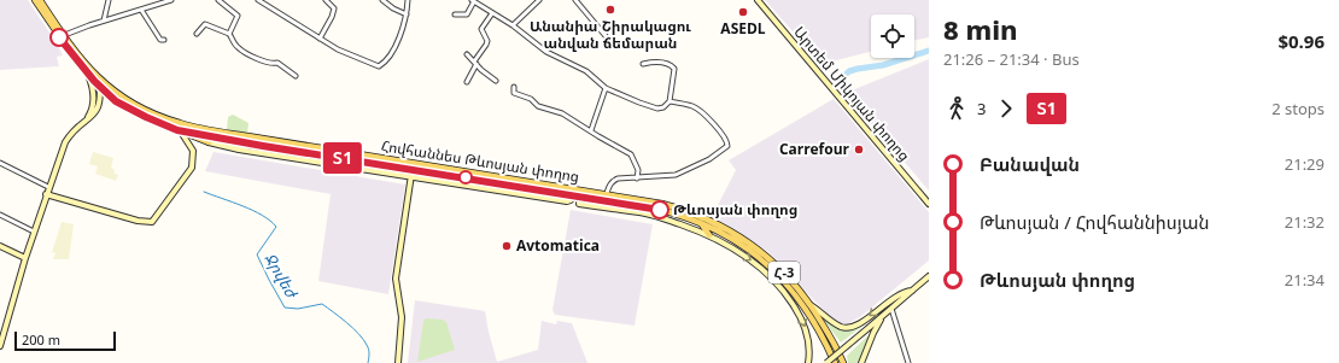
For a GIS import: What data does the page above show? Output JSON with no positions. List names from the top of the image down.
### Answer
{
  "streets": {
    "main road": ["Հովհաննես Թևոսյան փողոց", "Հ-3"],
    "street": ["Արտեմ Միկոյան փողոց"]
  },
  "water": ["Ջրվեժ"],
  "places": [
    "Անանիա Շիրակացու անվան ճեմարան",
    "ASEDL",
    "Carrefour",
    "Թևոսյան փողոց",
    "Avtomatica"
  ],
  "lines": ["bus line Տ1"],
  "scale_bar": "200 m",
  "page": {
    "on_map": "Տ1",
    "heading": ["8 min", "21:26 – 21:34 · Bus", "$0.96"],
    "legs": ["3", "Տ1", "2 stops"],
    "list": [
      {
        "name": "Բանավան",
        "value": "21:29"
      },
      {
        "name": "Թևոսյան / Հովհաննիսյան",
        "value": "21:32"
      },
      {
        "name": "Թևոսյան փողոց",
        "value": "21:34"
      }
    ],
    "scale": "200 m"
  }
}
